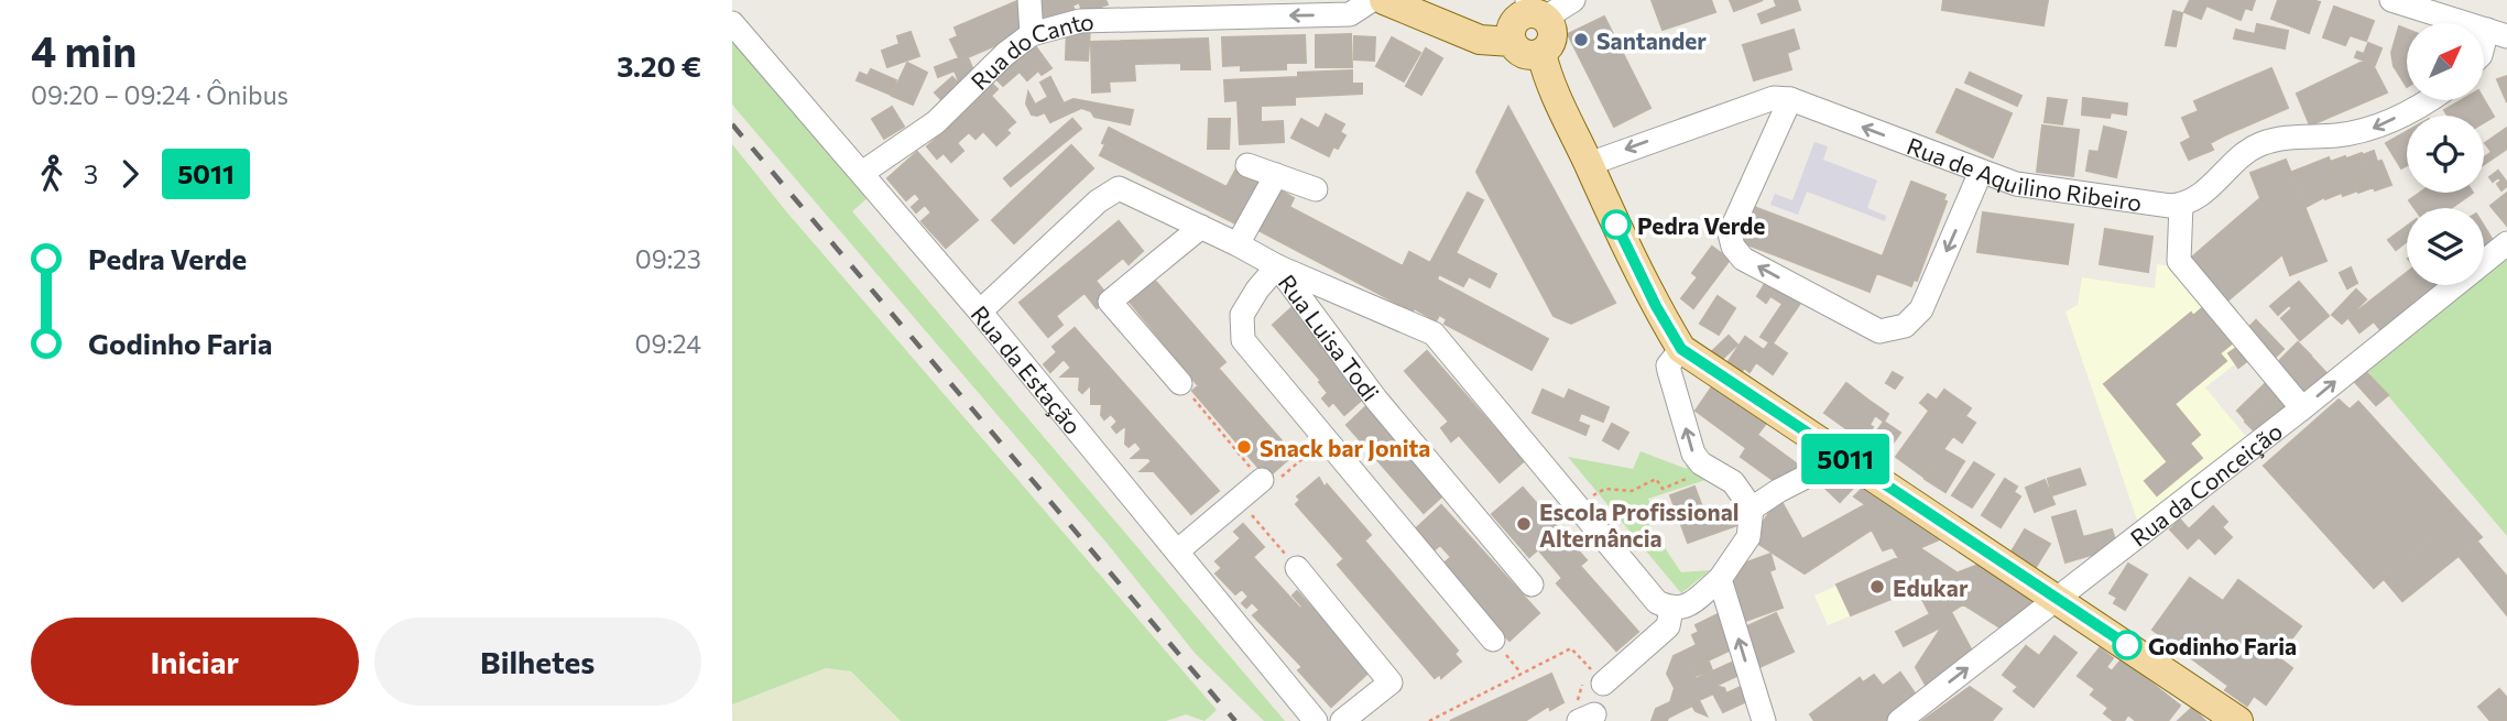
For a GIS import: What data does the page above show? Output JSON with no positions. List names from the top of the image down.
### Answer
{
  "streets": {
    "street": [
      "Rua do Canto",
      "Rua de Aquilino Ribeiro",
      "Rua Luisa Todi",
      "Rua da Estação",
      "Rua da Conceição"
    ]
  },
  "crossings": [
    ["Rua do Canto", "Rua da Estação"]
  ],
  "one_way": ["Rua do Canto", "Rua de Aquilino Ribeiro", "Rua da Conceição"],
  "places": [
    "Santander",
    "Pedra Verde",
    "Snack bar Jonita",
    "Escola Profissional Alternância",
    "Edukar",
    "Godinho Faria"
  ],
  "lines": ["bus line 5011"],
  "north": "top right",
  "page": {
    "heading": ["4 min", "09:20 – 09:24 · Ônibus", "3.20 €"],
    "on_map": "5011",
    "legs": ["3", "5011"],
    "list": [
      {
        "name": "Pedra Verde",
        "value": "09:23"
      },
      {
        "name": "Godinho Faria",
        "value": "09:24"
      }
    ],
    "buttons": ["Iniciar", "Bilhetes"]
  }
}
